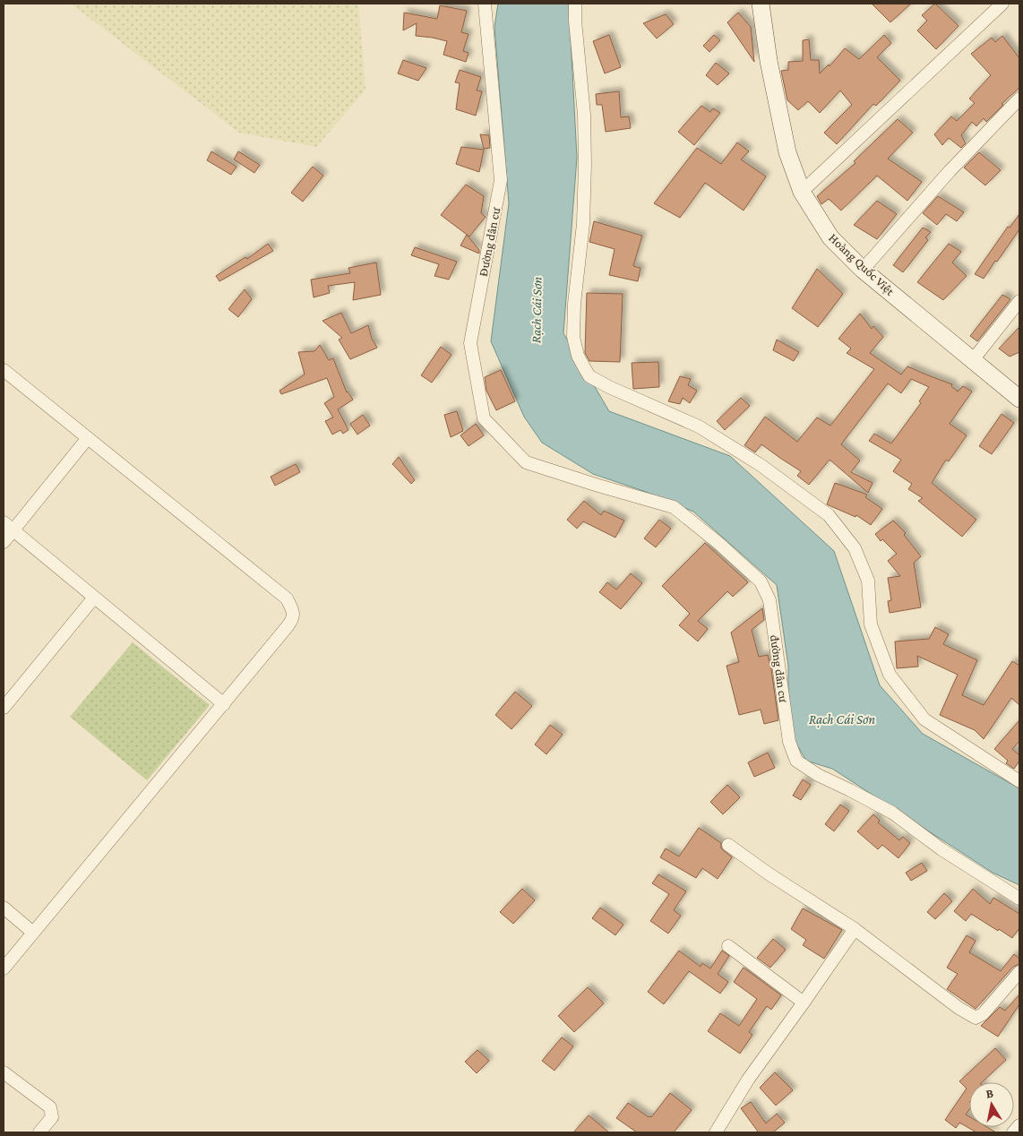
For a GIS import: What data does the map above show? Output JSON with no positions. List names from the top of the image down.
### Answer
{
  "streets": {
    "street": ["Đường dân cư", "Hoàng Quốc Việt", "đường dân cư"]
  },
  "crossings": [
    ["Đường dân cư", "đường dân cư"]
  ],
  "water": ["Rạch Cái Sơn"],
  "north": "top"
}
